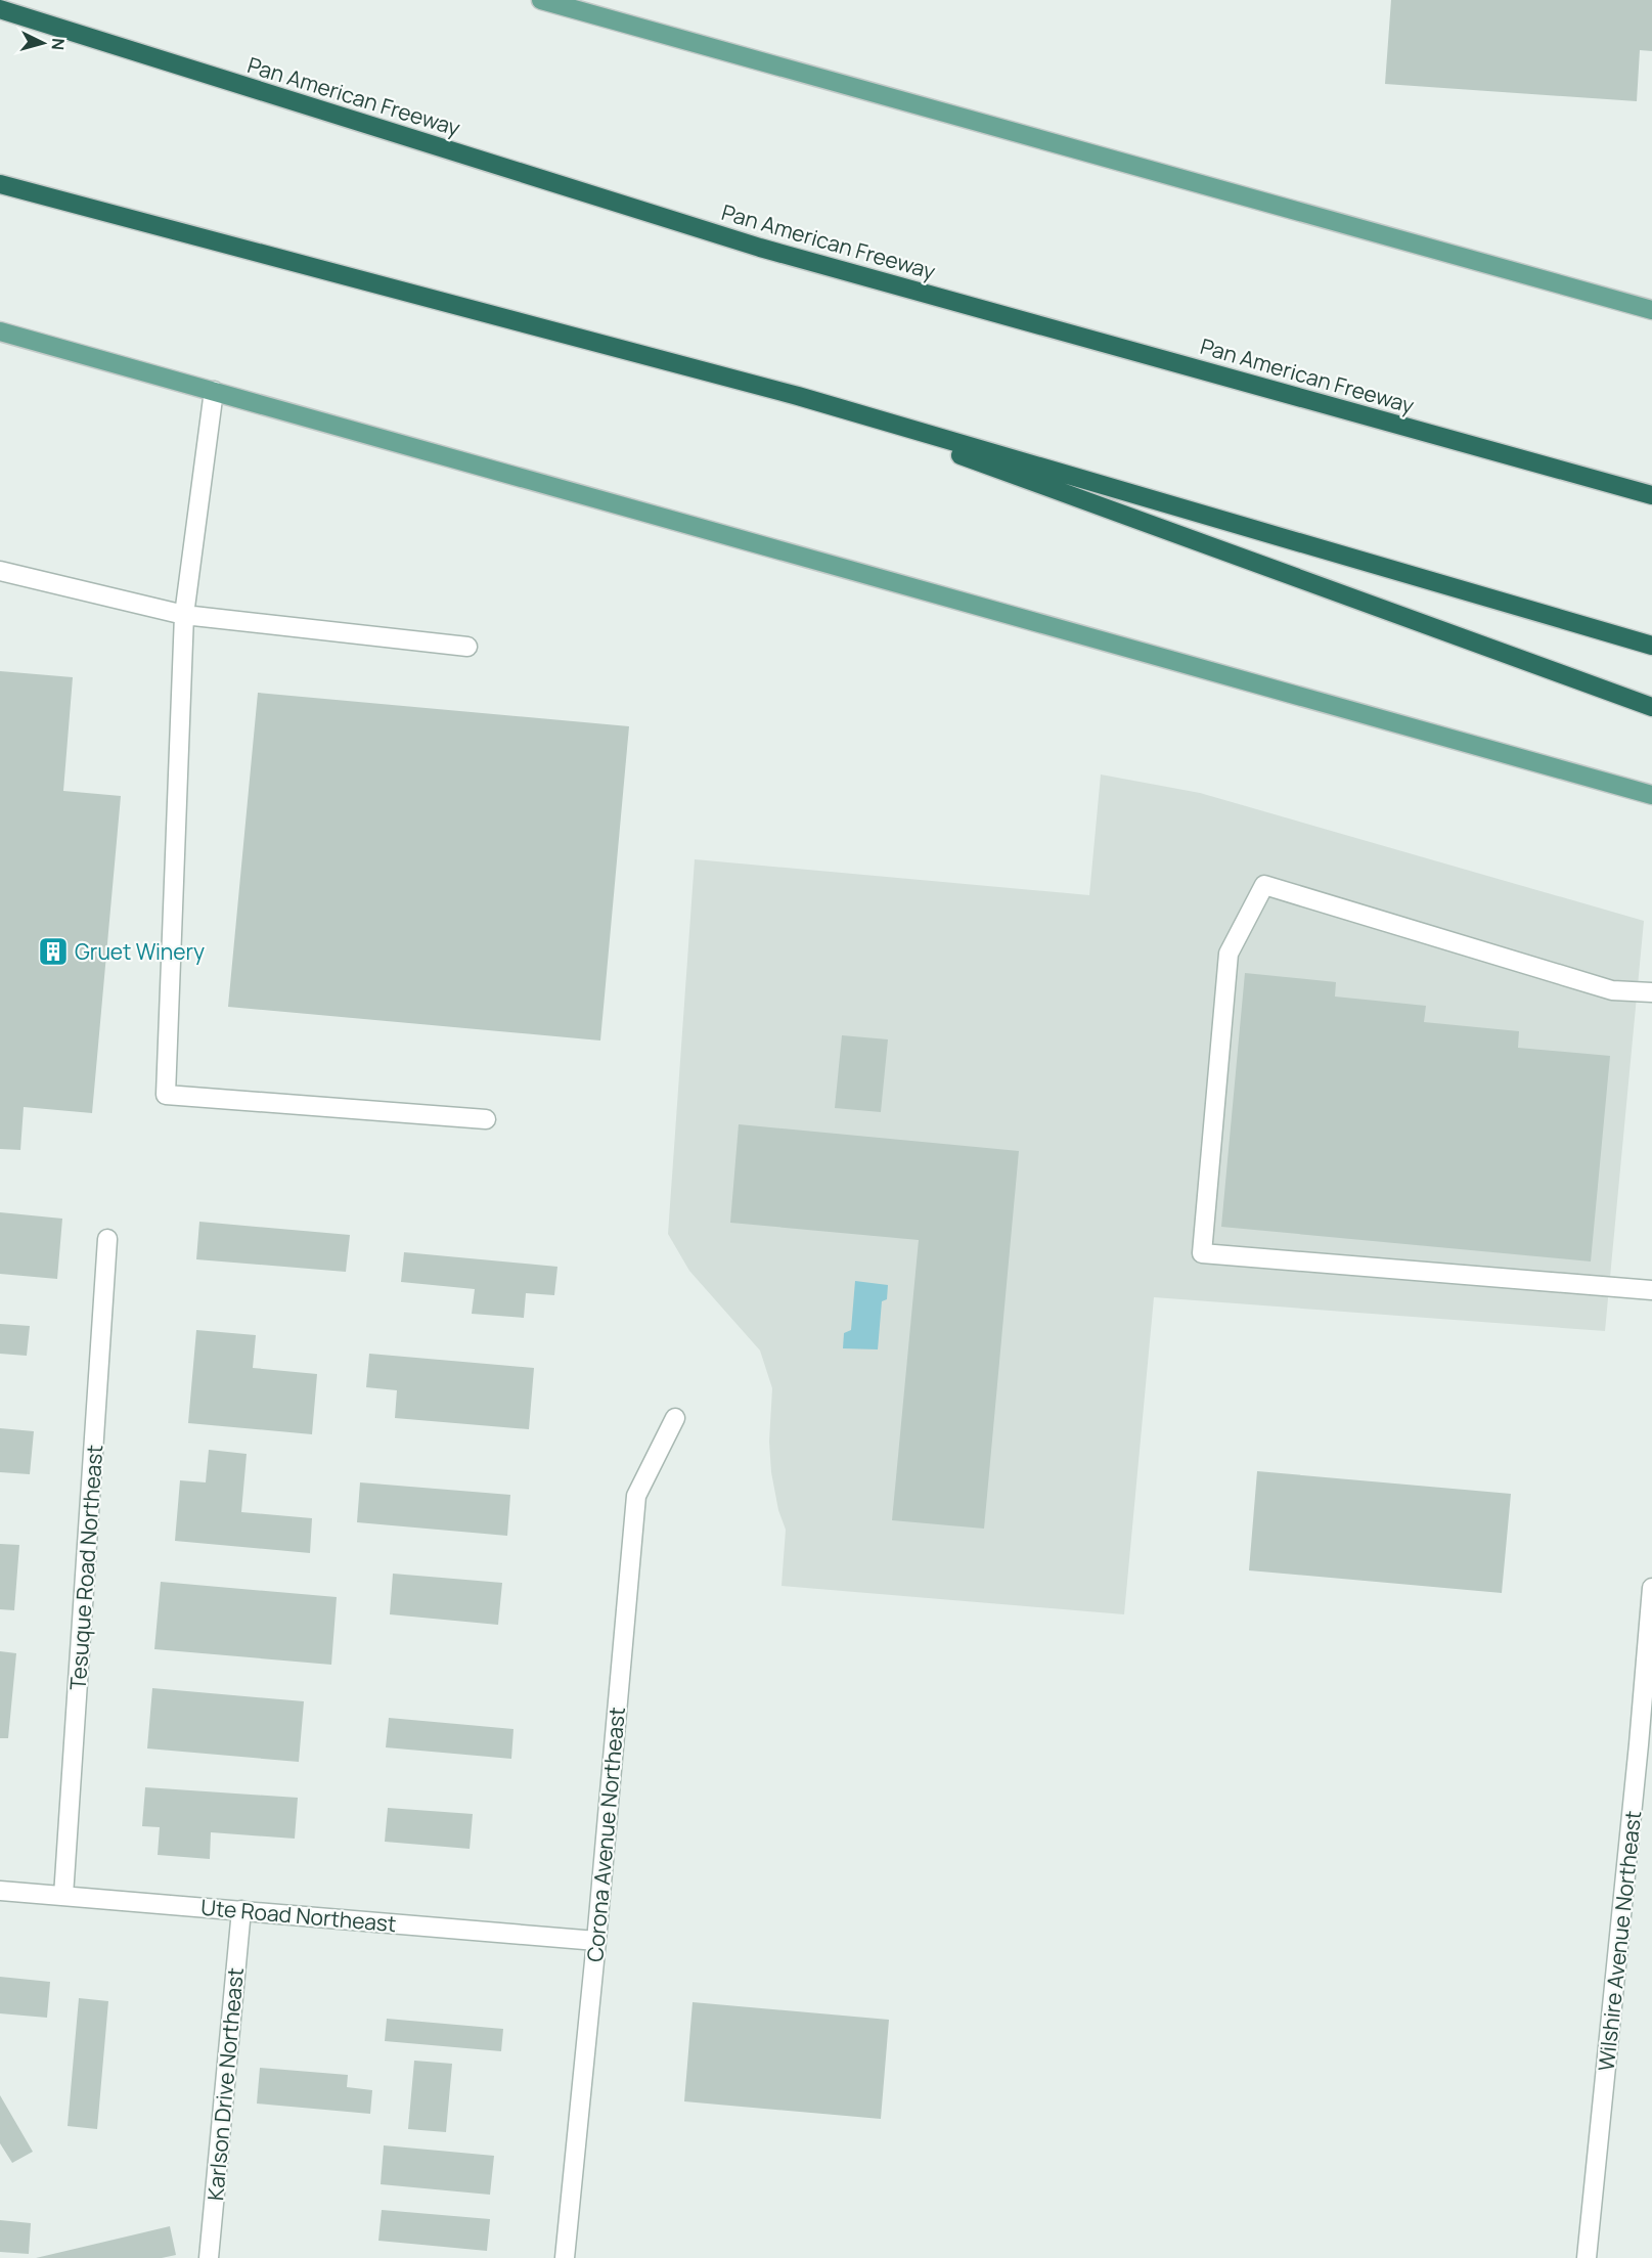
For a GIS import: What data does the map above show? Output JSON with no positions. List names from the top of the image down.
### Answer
{
  "streets": {
    "highway": ["Pan American Freeway"],
    "street": [
      "Tesuque Road Northeast",
      "Corona Avenue Northeast",
      "Ute Road Northeast",
      "Wilshire Avenue Northeast",
      "Karlson Drive Northeast"
    ]
  },
  "crossings": [
    ["Tesuque Road Northeast", "Ute Road Northeast"],
    ["Corona Avenue Northeast", "Ute Road Northeast"],
    ["Ute Road Northeast", "Karlson Drive Northeast"]
  ],
  "places": {
    "building": ["Gruet Winery"]
  },
  "north": "right"
}
